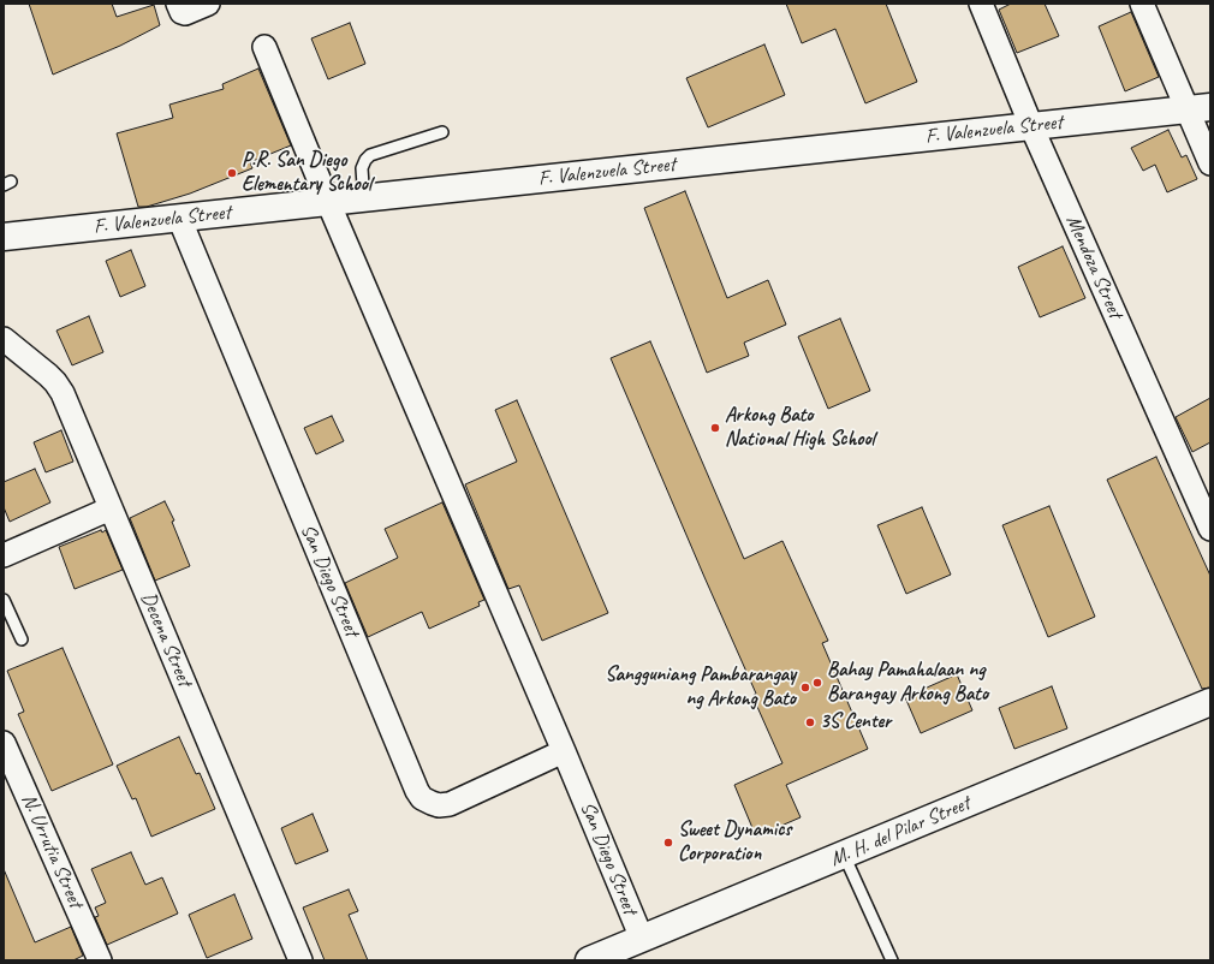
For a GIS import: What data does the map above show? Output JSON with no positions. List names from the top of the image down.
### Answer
{
  "streets": {
    "street": [
      "F. Valenzuela Street",
      "Mendoza Street",
      "San Diego Street",
      "Decena Street",
      "M. H. del Pilar Street",
      "N. Urrutia Street"
    ]
  },
  "crossings": [
    ["F. Valenzuela Street", "Mendoza Street"],
    ["F. Valenzuela Street", "San Diego Street"],
    ["San Diego Street", "M. H. del Pilar Street"]
  ],
  "places": [
    "P.R. San Diego Elementary School",
    "Arkong Bato National High School",
    "Bahay Pamahalaan ng Barangay Arkong Bato",
    "Sangguniang Pambarangay ng Arkong Bato",
    "3S Center",
    "Sweet Dynamics Corporation"
  ]
}
